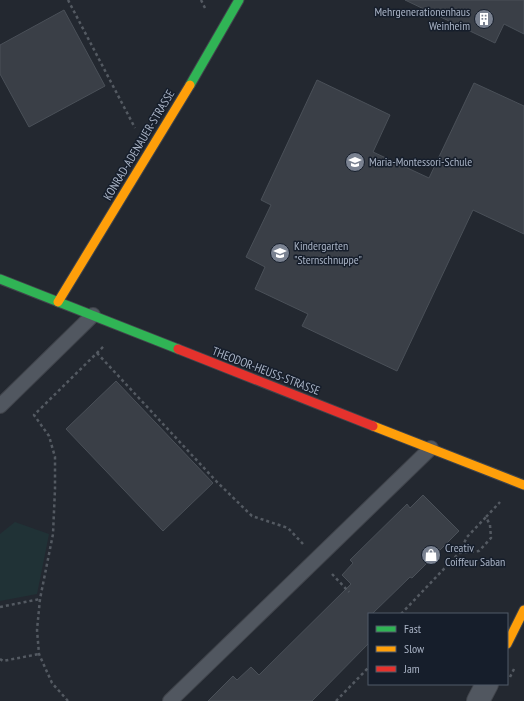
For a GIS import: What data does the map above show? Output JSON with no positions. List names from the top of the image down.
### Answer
{
  "streets": {
    "street": ["KONRAD-ADENAUER-STRASSE", "THEODOR-HEUSS-STRASSE"]
  },
  "crossings": [
    ["KONRAD-ADENAUER-STRASSE", "THEODOR-HEUSS-STRASSE"]
  ],
  "places": {
    "building": ["Mehrgenerationenhaus Weinheim"],
    "school or university": ["Maria-Montessori-Schule", "Kindergarten \"Sternschnuppe\""],
    "shop": ["Creativ Coiffeur Saban"]
  },
  "legend": ["Fast", "Slow", "Jam"]
}
